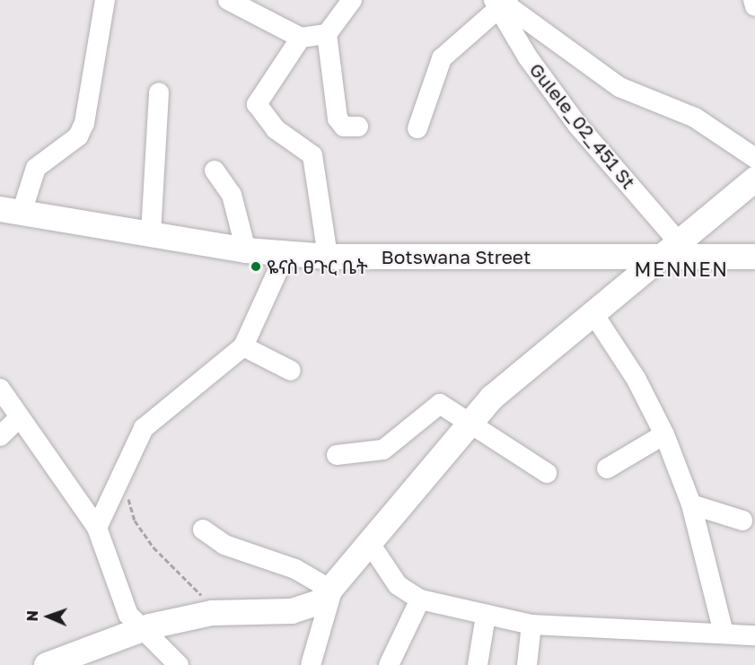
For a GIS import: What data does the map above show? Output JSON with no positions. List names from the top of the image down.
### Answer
{
  "streets": {
    "main road": ["Botswana Street"],
    "street": ["Gulele_02_451 St"]
  },
  "crossings": [
    ["Gulele_02_451 St", "Botswana Street"]
  ],
  "districts": ["MENNEN"],
  "places": ["ዬናስ ፀጉር ቤት"],
  "north": "left"
}
